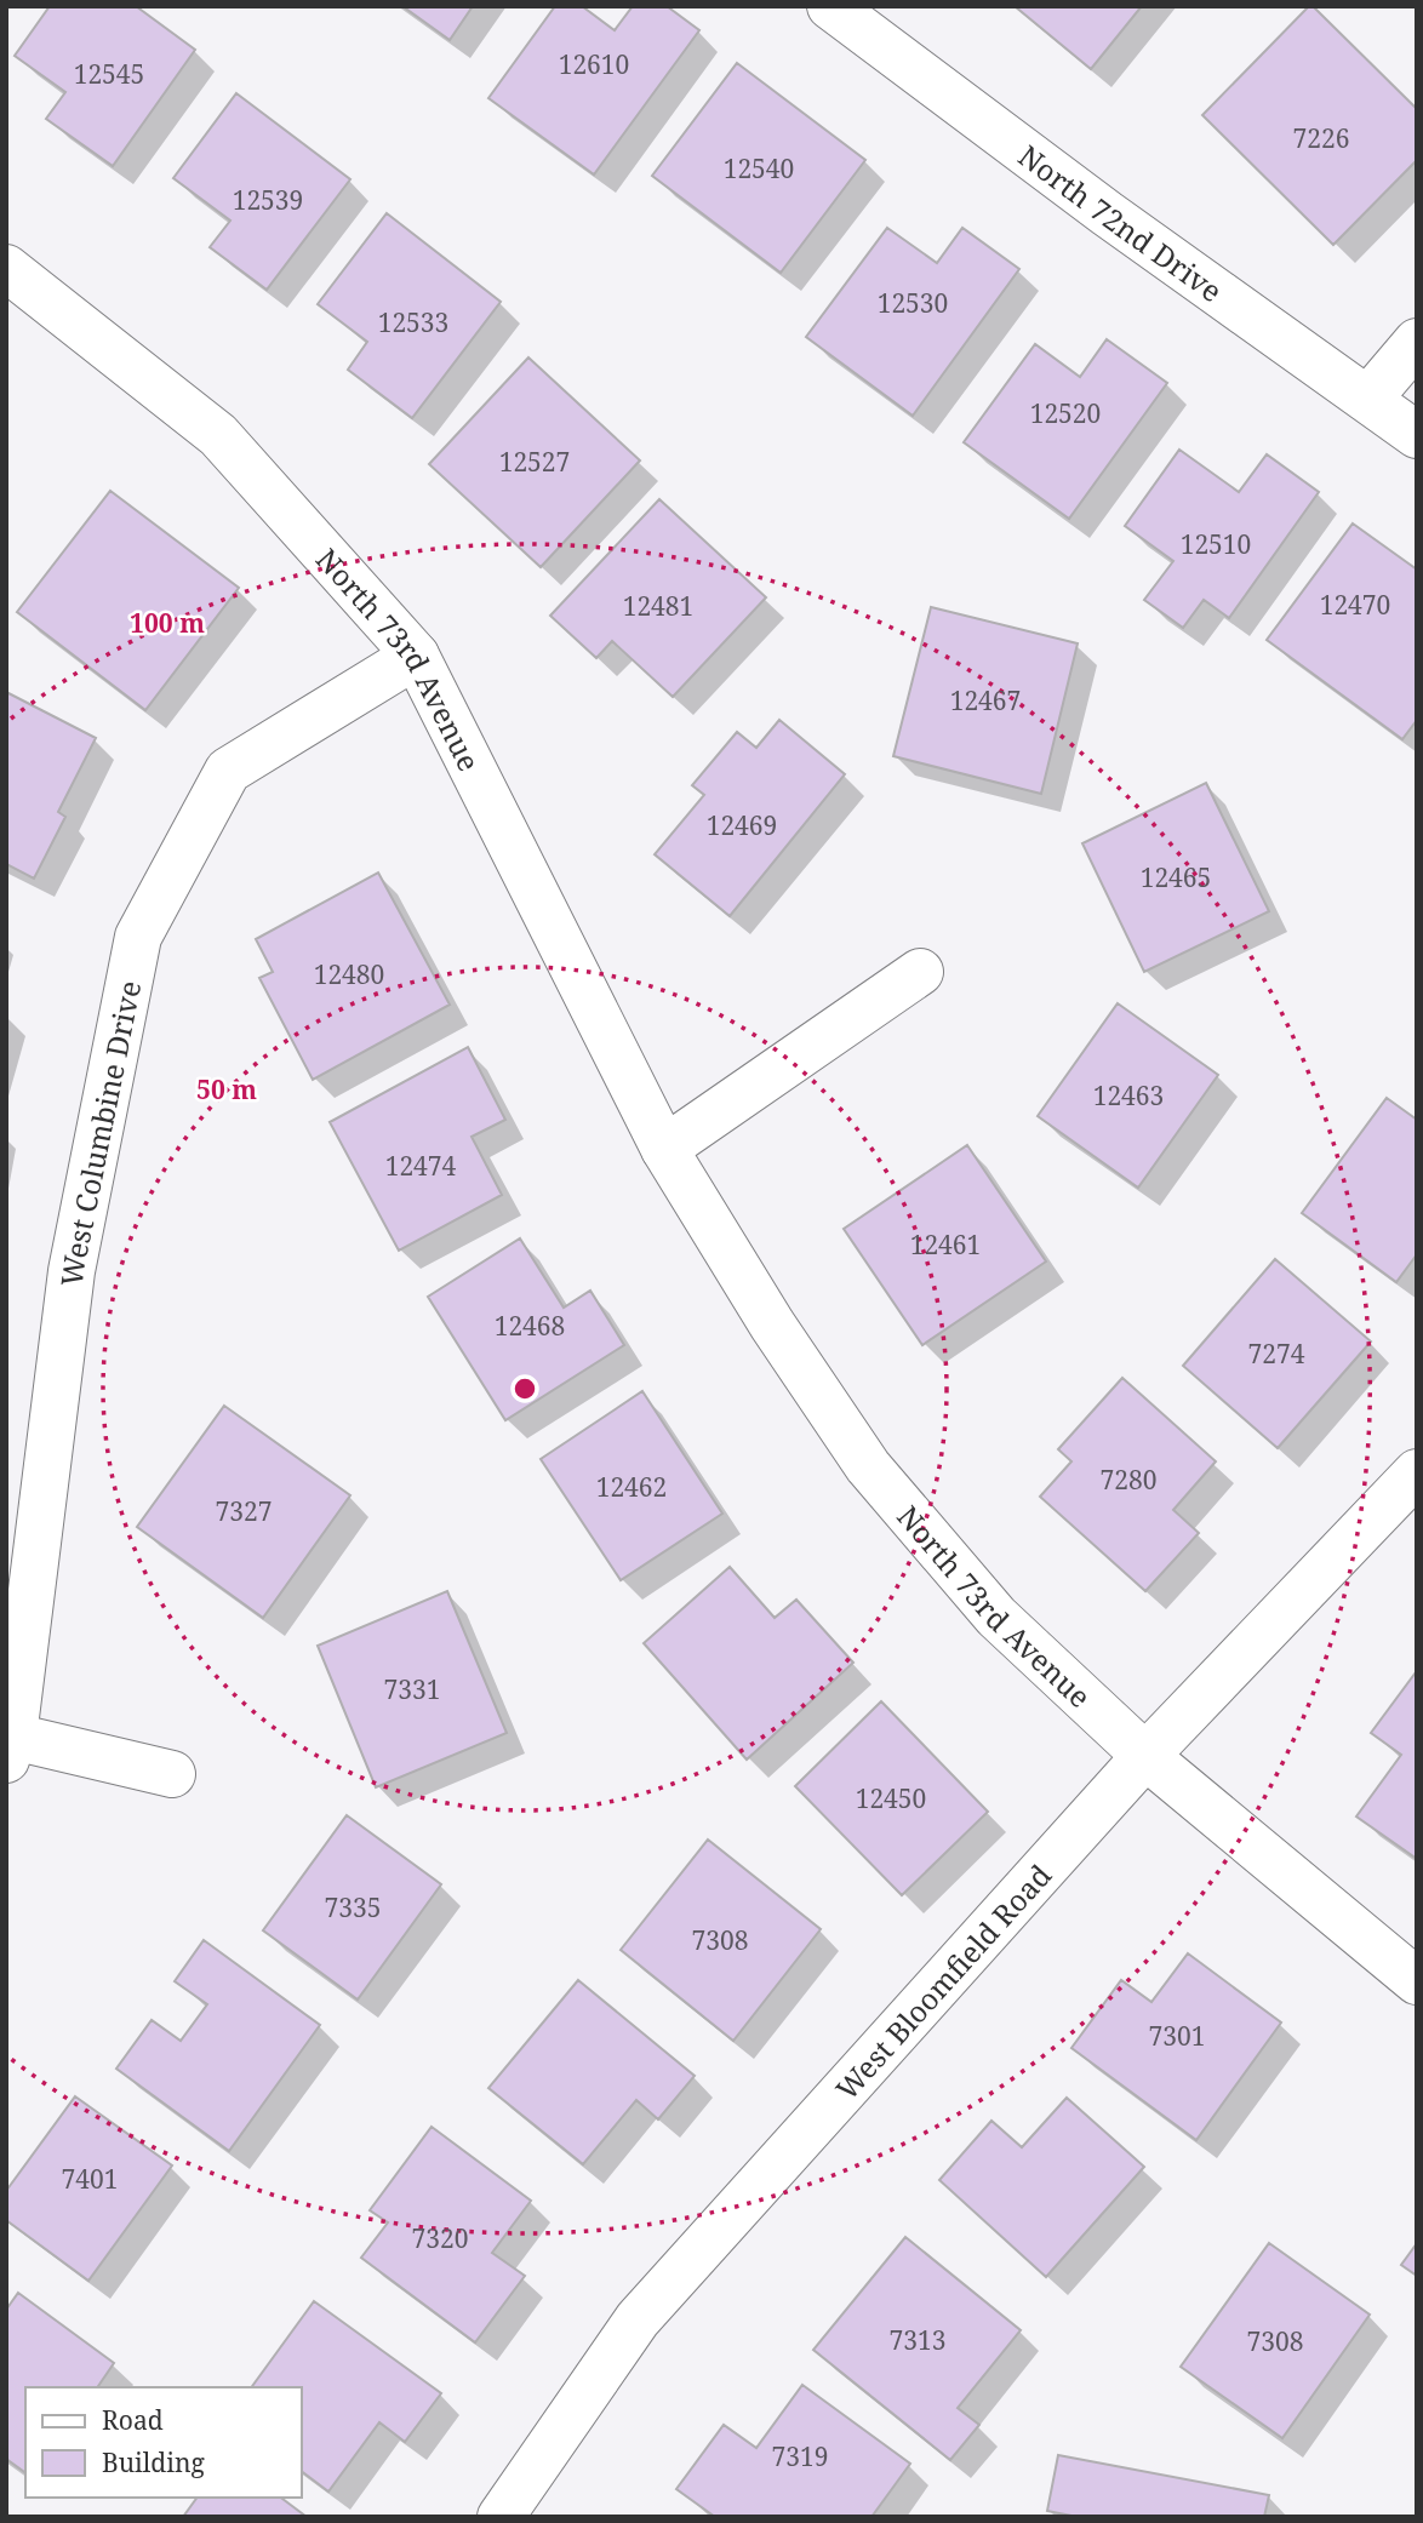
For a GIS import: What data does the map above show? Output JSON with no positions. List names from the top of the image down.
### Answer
{
  "streets": {
    "street": [
      "North 72nd Drive",
      "North 73rd Avenue",
      "West Columbine Drive",
      "West Bloomfield Road"
    ]
  },
  "crossings": [
    ["North 73rd Avenue", "West Columbine Drive"],
    ["North 73rd Avenue", "West Bloomfield Road"]
  ],
  "house_numbers": [
    "12610",
    "12545",
    "7226",
    "12540",
    "12539",
    "12530",
    "12533",
    "12520",
    "12527",
    "12510",
    "12470",
    "12481",
    "12467",
    "12469",
    "12465",
    "12480",
    "12463",
    "12474",
    "12461",
    "12468",
    "7274",
    "7280",
    "12462",
    "7327",
    "7331",
    "12450",
    "7335",
    "7308",
    "7301",
    "7401",
    "7320",
    "7313",
    "7308",
    "7319"
  ],
  "legend": ["Road", "Building"],
  "rings": ["100 m", "50 m"]
}
